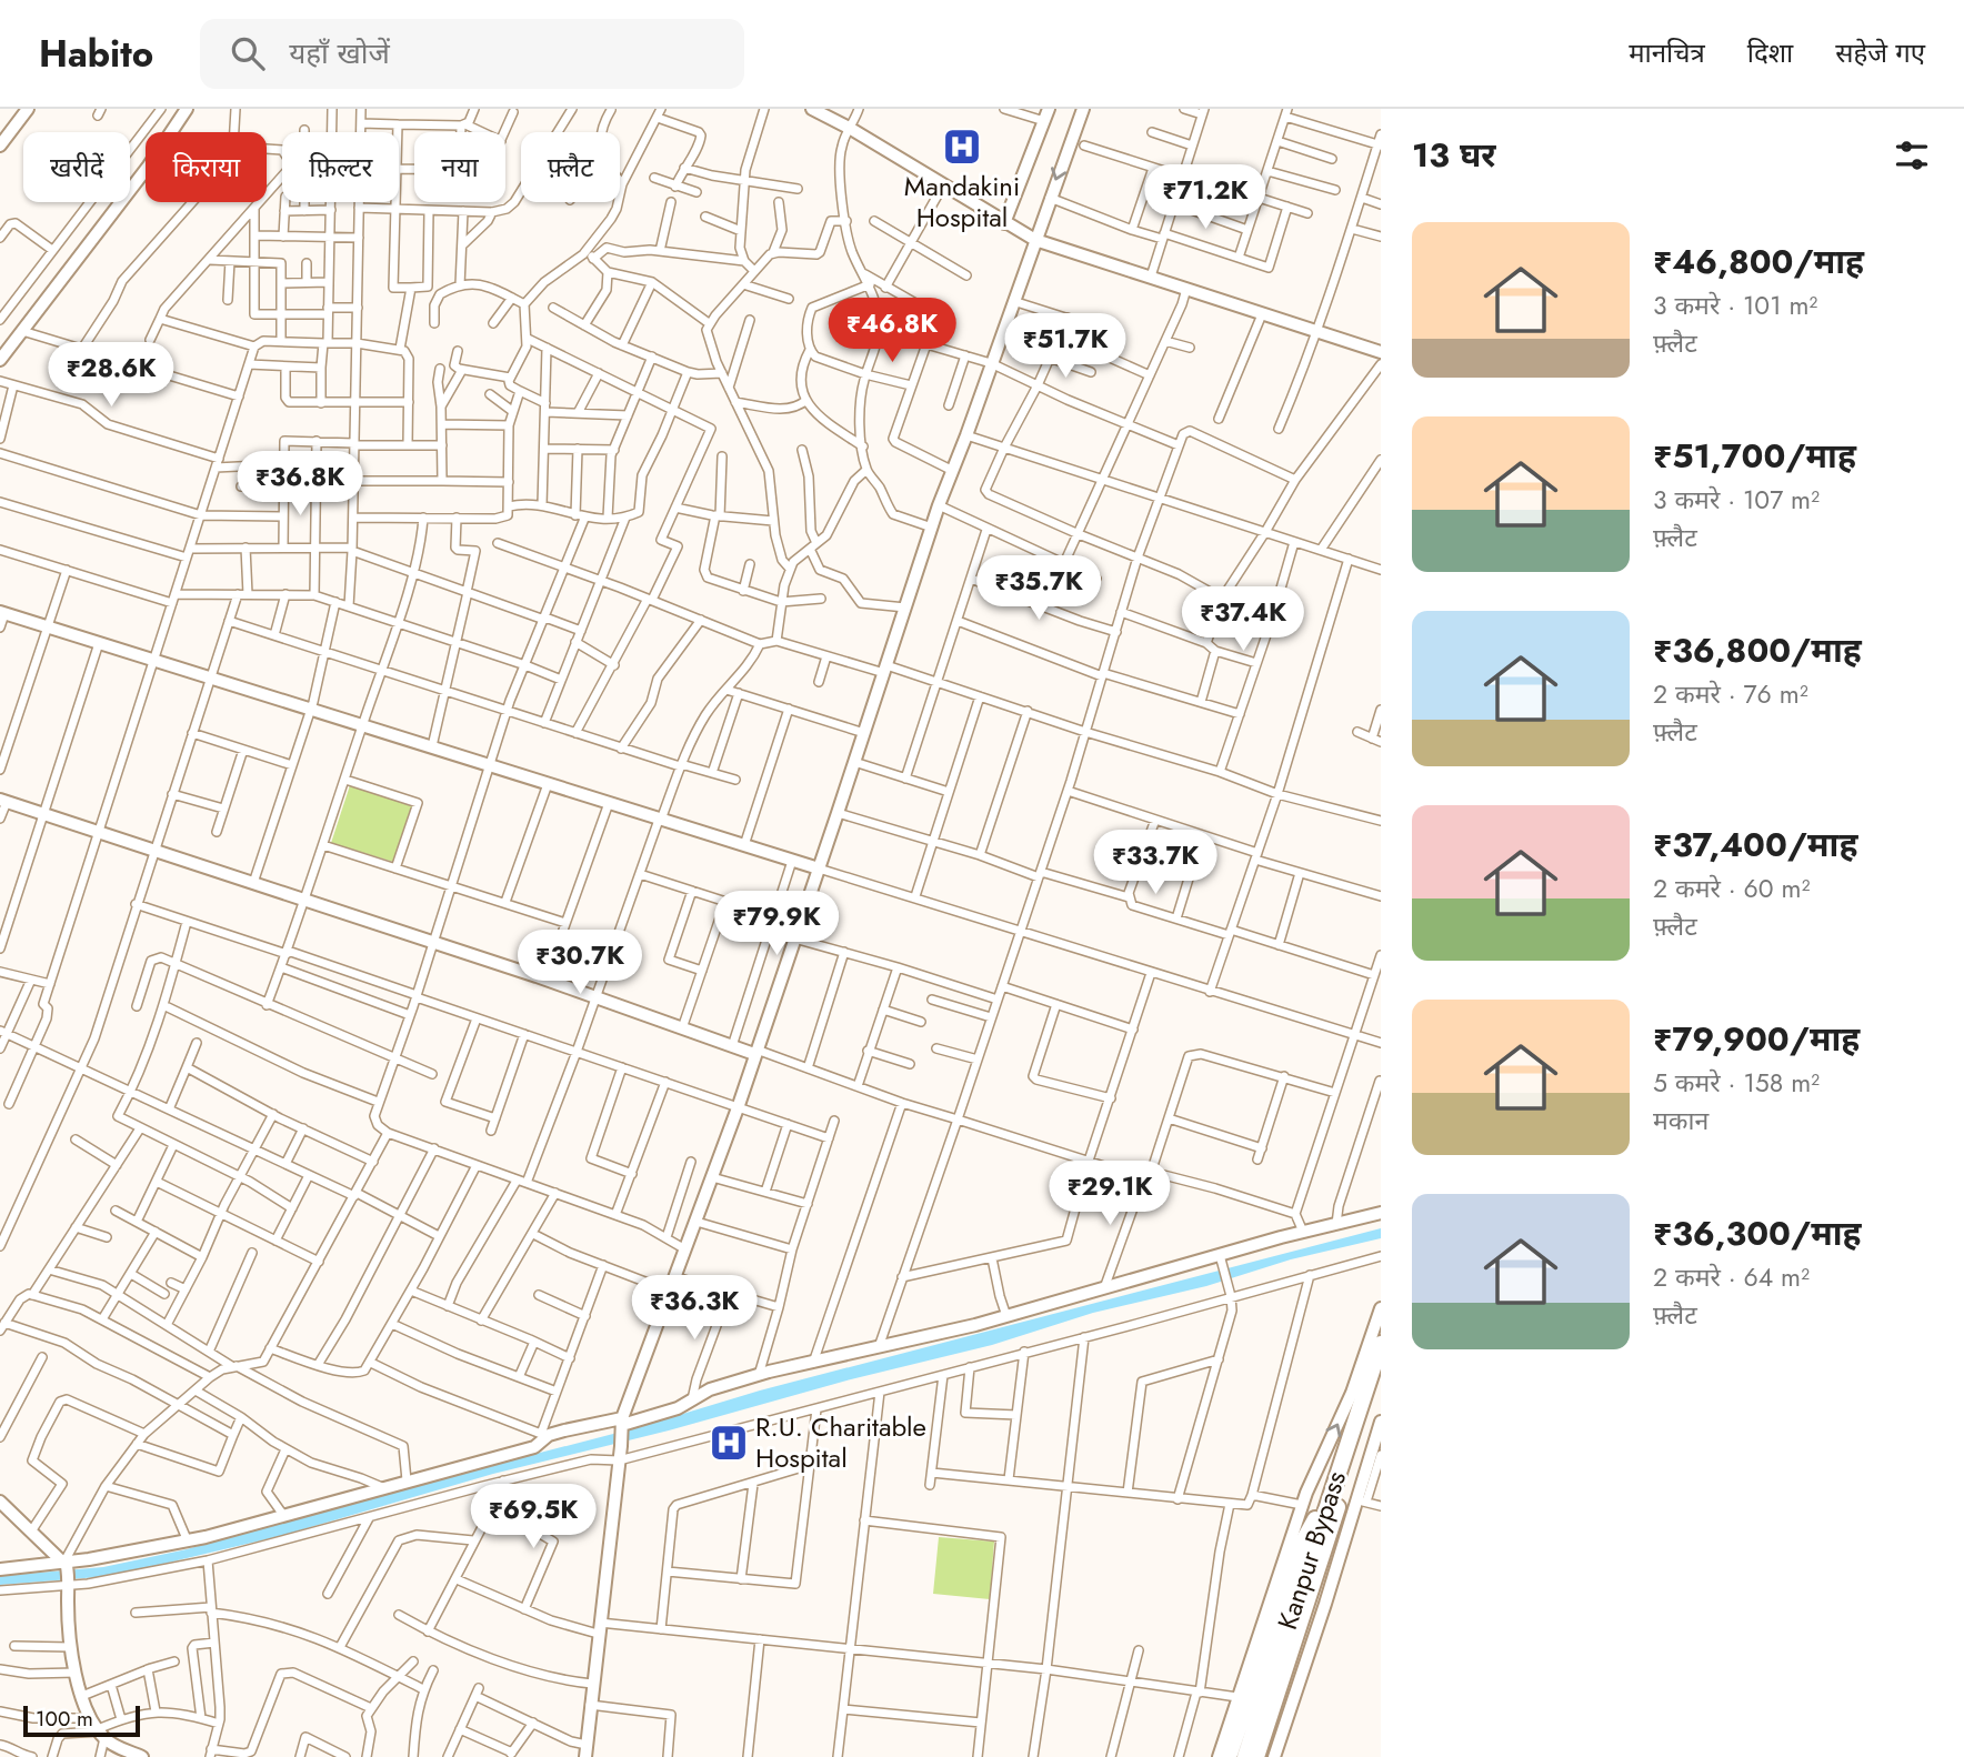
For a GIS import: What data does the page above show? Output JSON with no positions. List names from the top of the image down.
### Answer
{
  "streets": {
    "highway": ["Kanpur Bypass"]
  },
  "places": {
    "hospital": ["Mandakini Hospital", "R.U. Charitable Hospital"]
  },
  "scale_bar": "100 m",
  "page": {
    "header": "Habito",
    "search": "यहाँ खोजें",
    "nav": ["मानचित्र", "दिशा", "सहेजे गए"],
    "heading": "13 घर",
    "chip": [
      "खरीदें",
      "किराया",
      "फ़िल्टर",
      "नया",
      "फ़्लैट"
    ],
    "price": [
      "₹71.2K",
      "₹46.8K",
      "₹51.7K",
      "₹28.6K",
      "₹36.8K",
      "₹35.7K",
      "₹37.4K",
      "₹33.7K",
      "₹79.9K",
      "₹30.7K",
      "₹29.1K",
      "₹36.3K",
      "₹69.5K"
    ],
    "list": [
      {
        "name": "₹46,800/माह",
        "note": "3 कमरे · 101 m² · फ़्लैट"
      },
      {
        "name": "₹51,700/माह",
        "note": "3 कमरे · 107 m² · फ़्लैट"
      },
      {
        "name": "₹36,800/माह",
        "note": "2 कमरे · 76 m² · फ़्लैट"
      },
      {
        "name": "₹37,400/माह",
        "note": "2 कमरे · 60 m² · फ़्लैट"
      },
      {
        "name": "₹79,900/माह",
        "note": "5 कमरे · 158 m² · मकान"
      },
      {
        "name": "₹36,300/माह",
        "note": "2 कमरे · 64 m² · फ़्लैट"
      }
    ],
    "scale": "100 m"
  }
}
